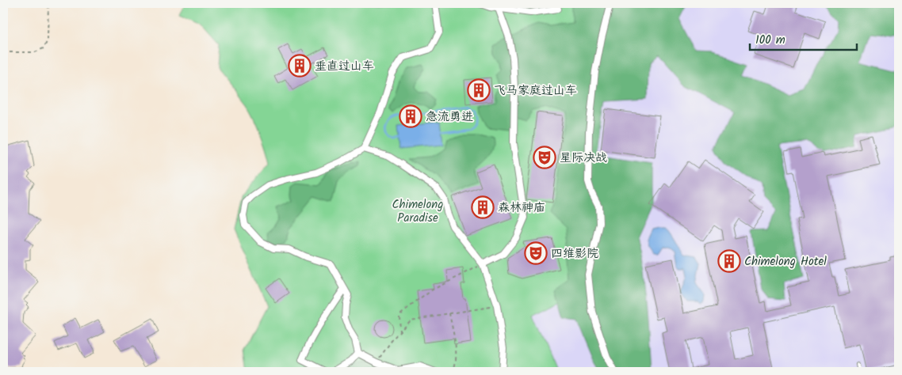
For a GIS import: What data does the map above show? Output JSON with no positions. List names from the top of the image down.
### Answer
{
  "parks": ["Chimelong Paradise"],
  "places": {
    "building": [
      "垂直过山车",
      "飞马家庭过山车",
      "急流勇进",
      "森林神庙",
      "Chimelong Hotel"
    ],
    "theatre": ["星际决战", "四维影院"]
  },
  "scale_bar": "100 m"
}
